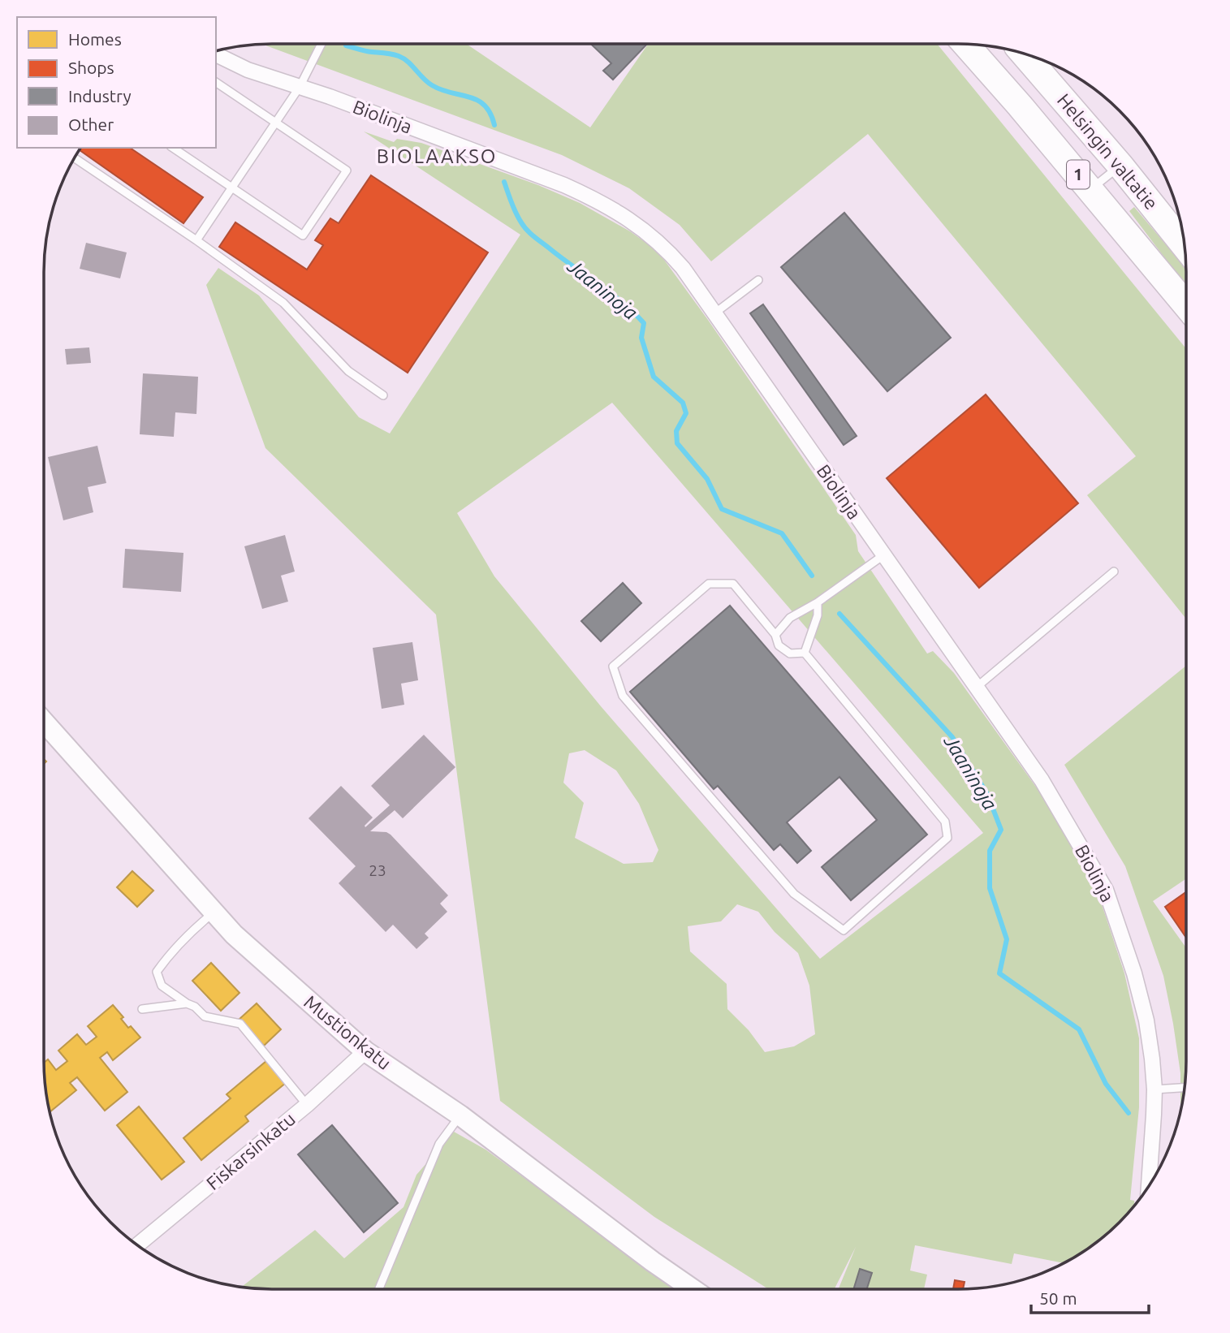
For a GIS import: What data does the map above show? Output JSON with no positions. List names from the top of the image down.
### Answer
{
  "streets": {
    "highway": ["Helsingin valtatie", "1"],
    "street": ["Biolinja", "Mustionkatu", "Fiskarsinkatu"]
  },
  "crossings": [
    ["Mustionkatu", "Fiskarsinkatu"]
  ],
  "districts": ["BIOLAAKSO"],
  "water": ["Jaaninoja"],
  "house_numbers": ["23"],
  "legend": [
    "Homes",
    "Shops",
    "Industry",
    "Other"
  ],
  "scale_bar": "50 m"
}
